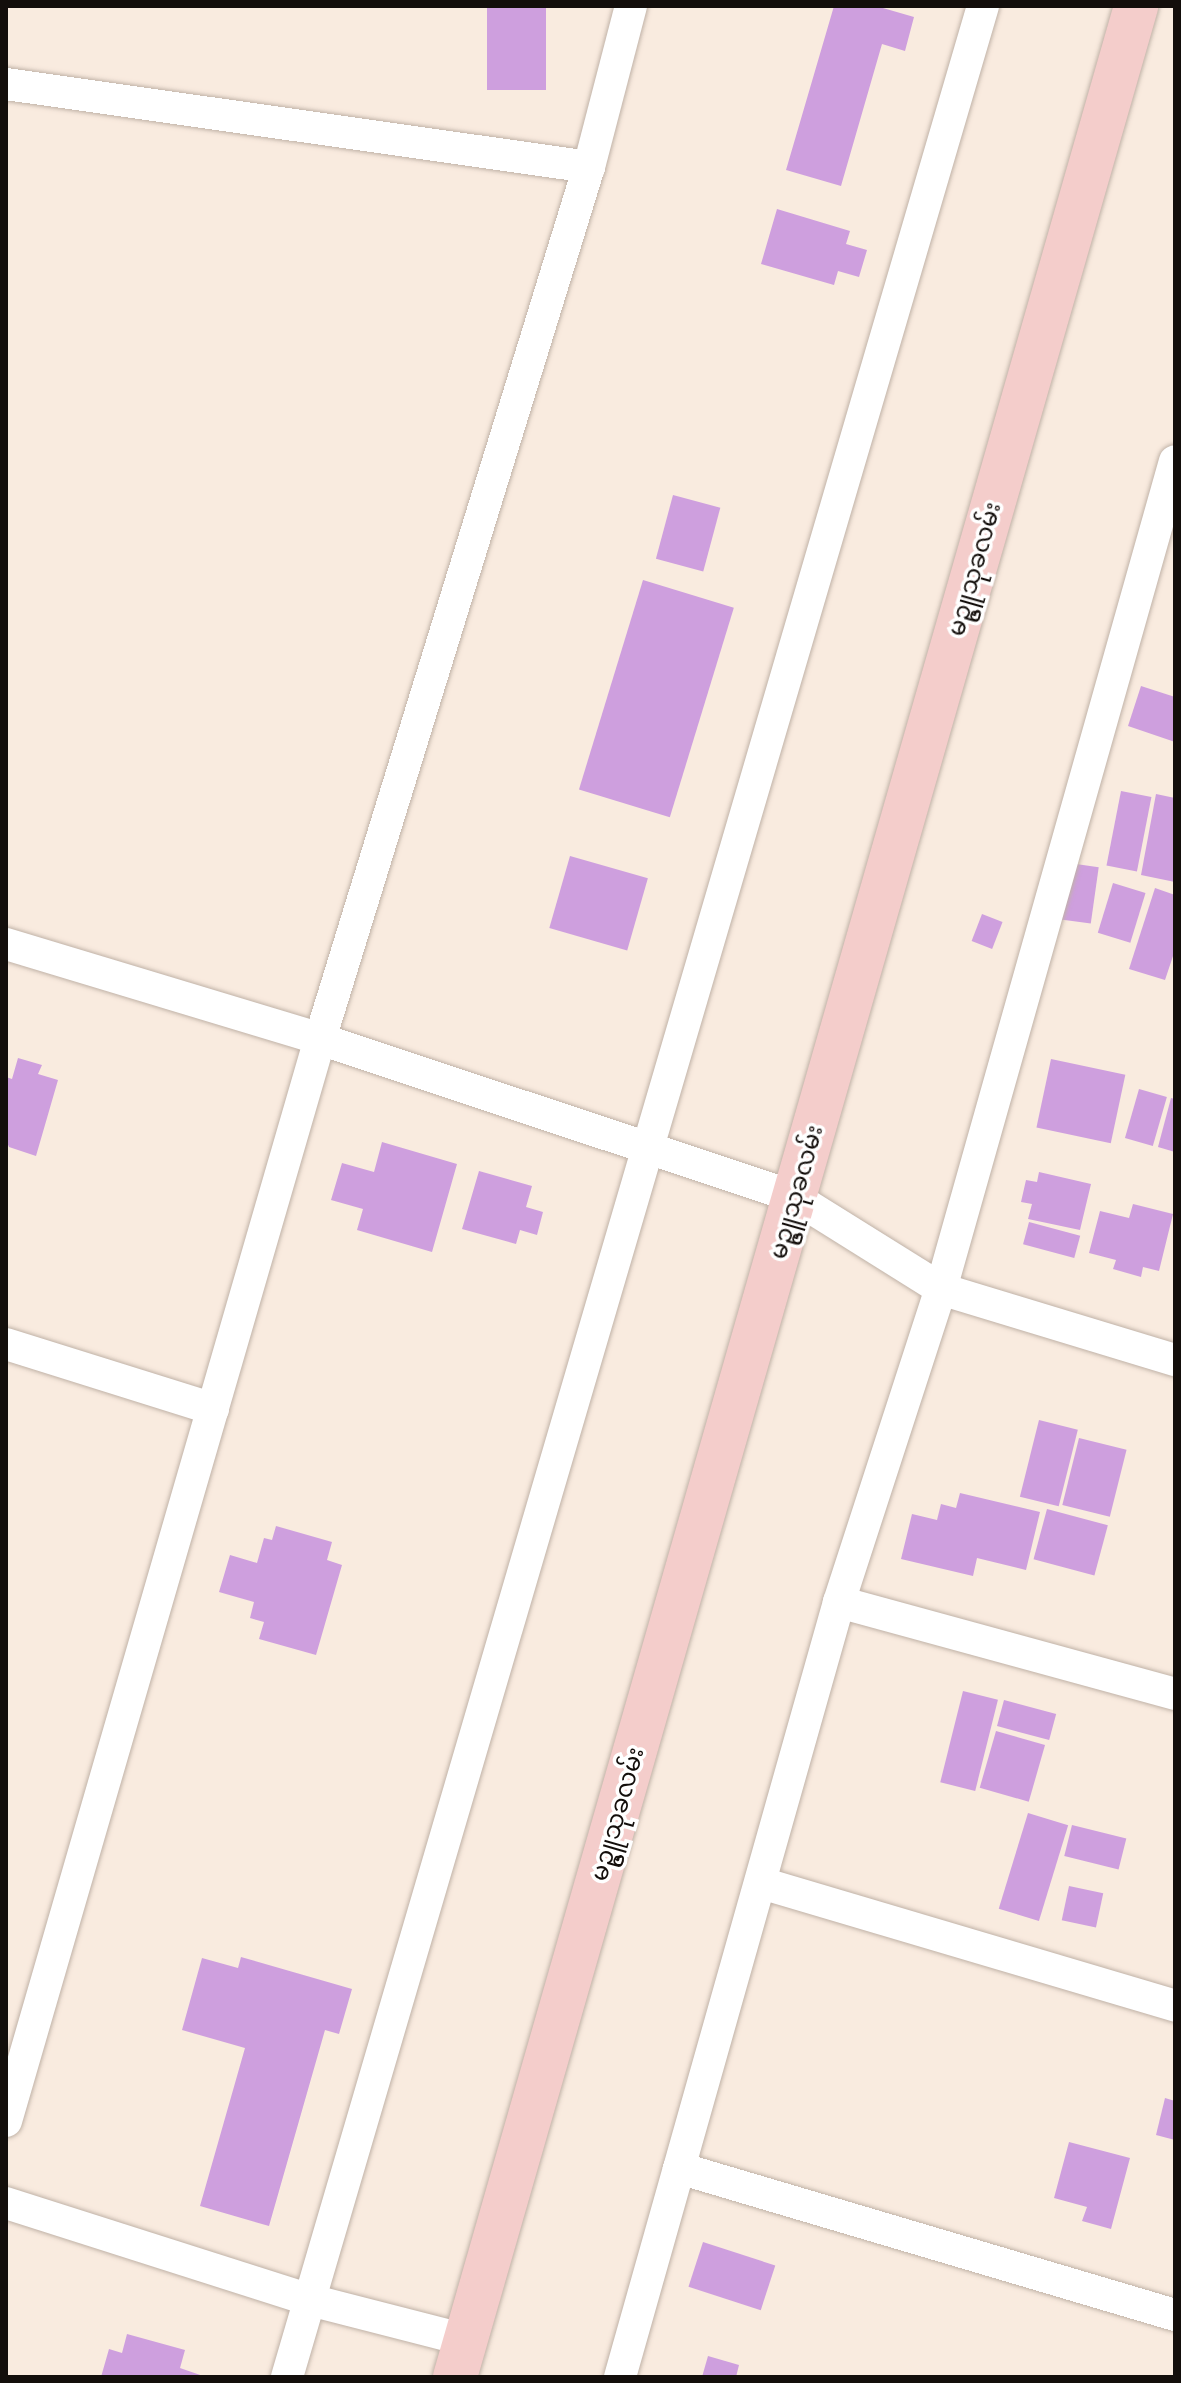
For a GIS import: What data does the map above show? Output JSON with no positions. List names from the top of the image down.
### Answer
{
  "streets": {
    "street": ["မဥ္ဇူသုခလမ်း"]
  }
}
